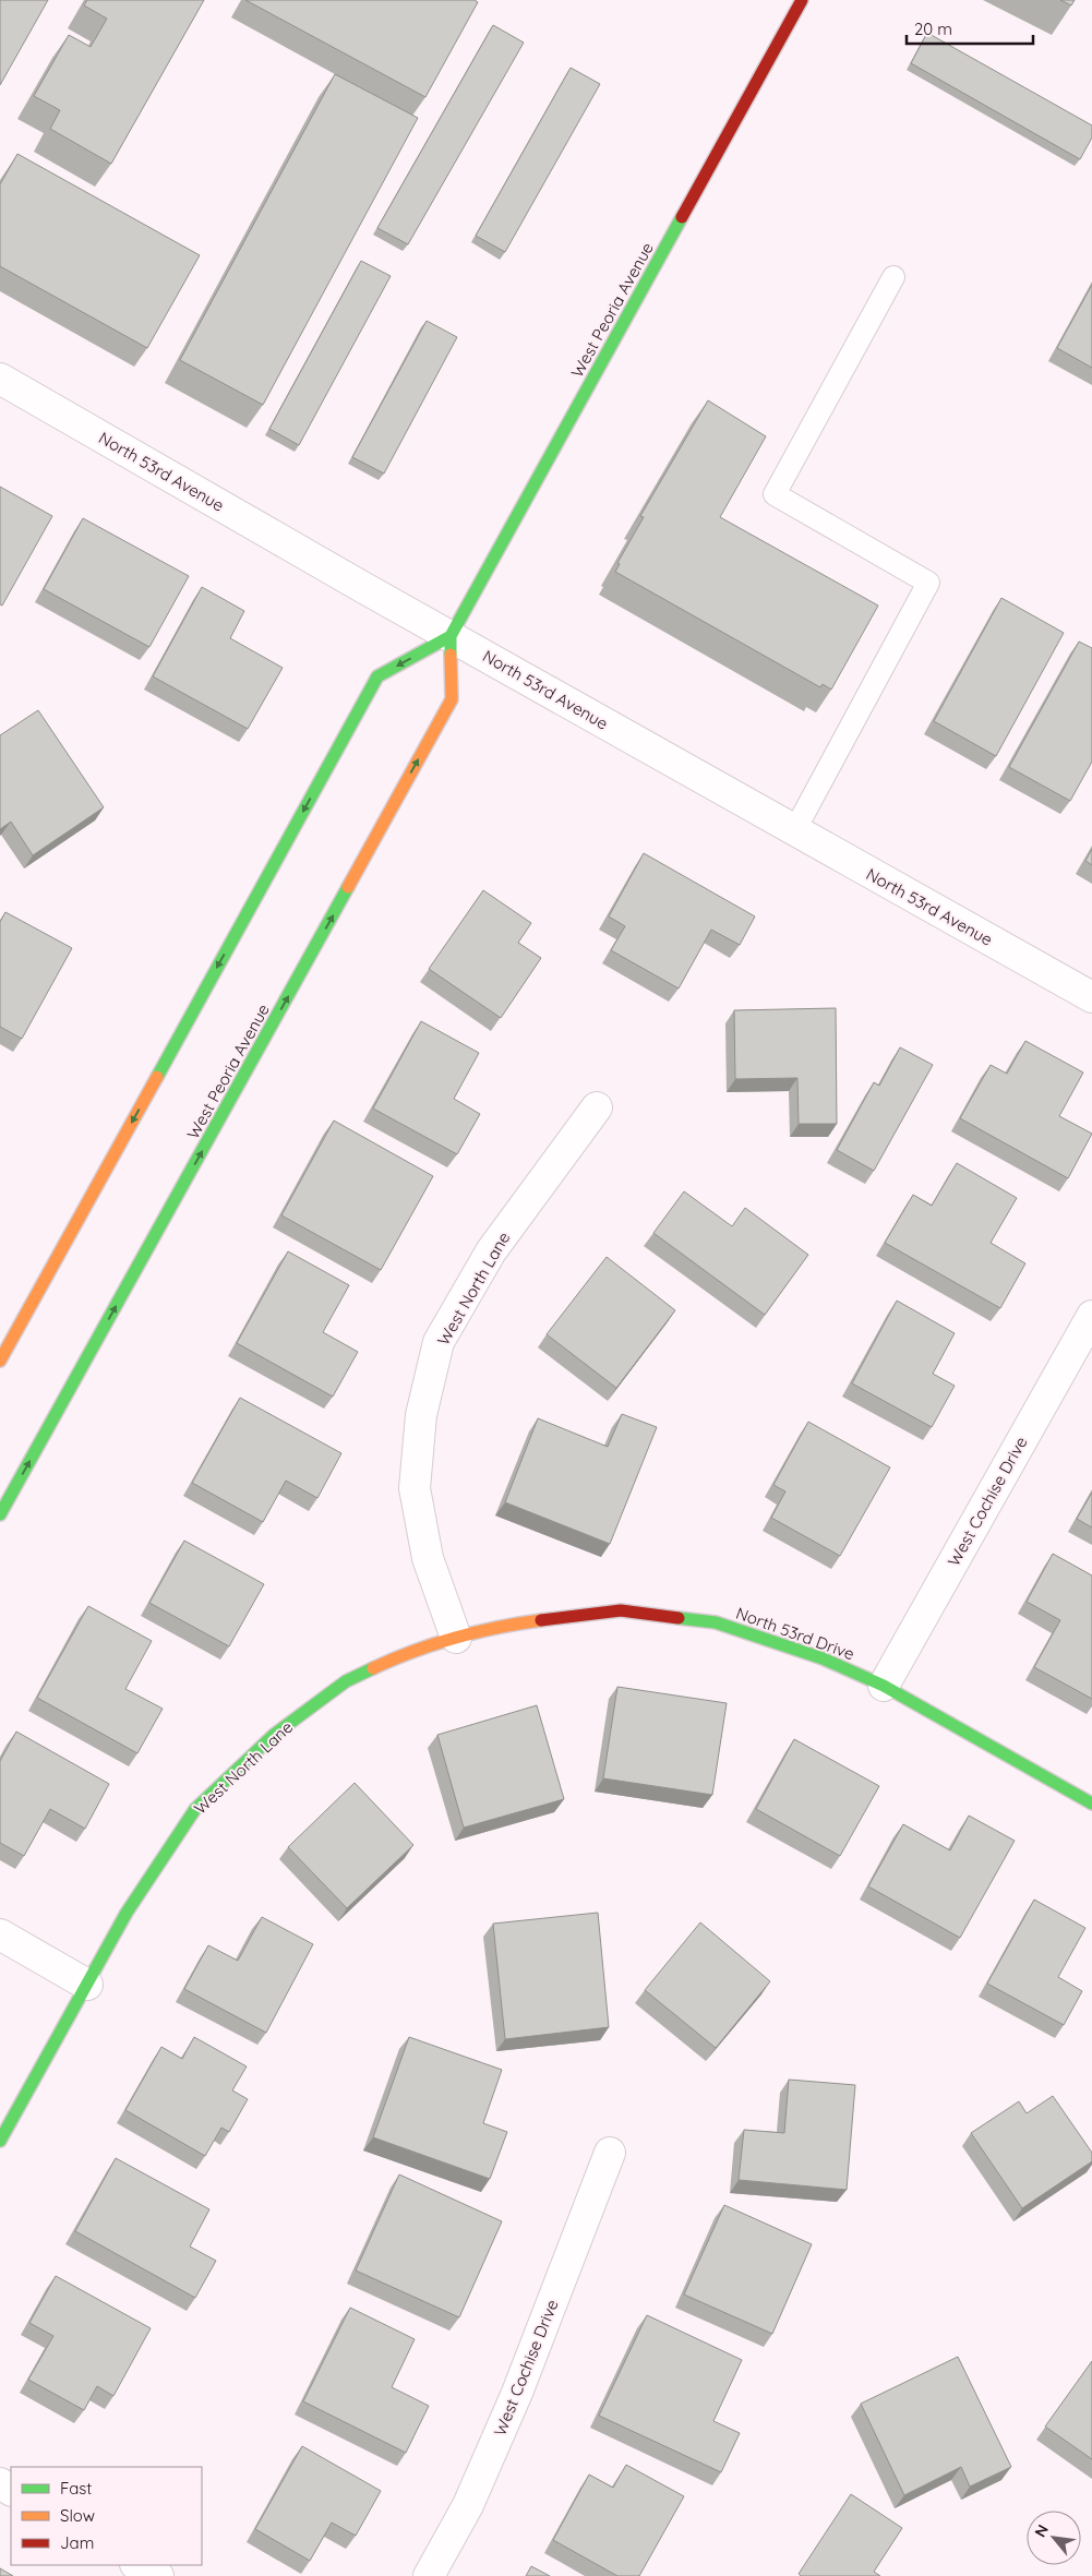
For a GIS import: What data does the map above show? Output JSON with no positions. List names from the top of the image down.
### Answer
{
  "streets": {
    "main road": ["West Peoria Avenue", "West North Lane", "North 53rd Drive"],
    "street": ["North 53rd Avenue", "West Cochise Drive"]
  },
  "crossings": [
    ["West Peoria Avenue", "North 53rd Avenue"],
    ["West North Lane", "North 53rd Drive"],
    ["West Cochise Drive", "North 53rd Drive"]
  ],
  "legend": ["Fast", "Slow", "Jam"],
  "scale_bar": "20 m",
  "north": "top left"
}
